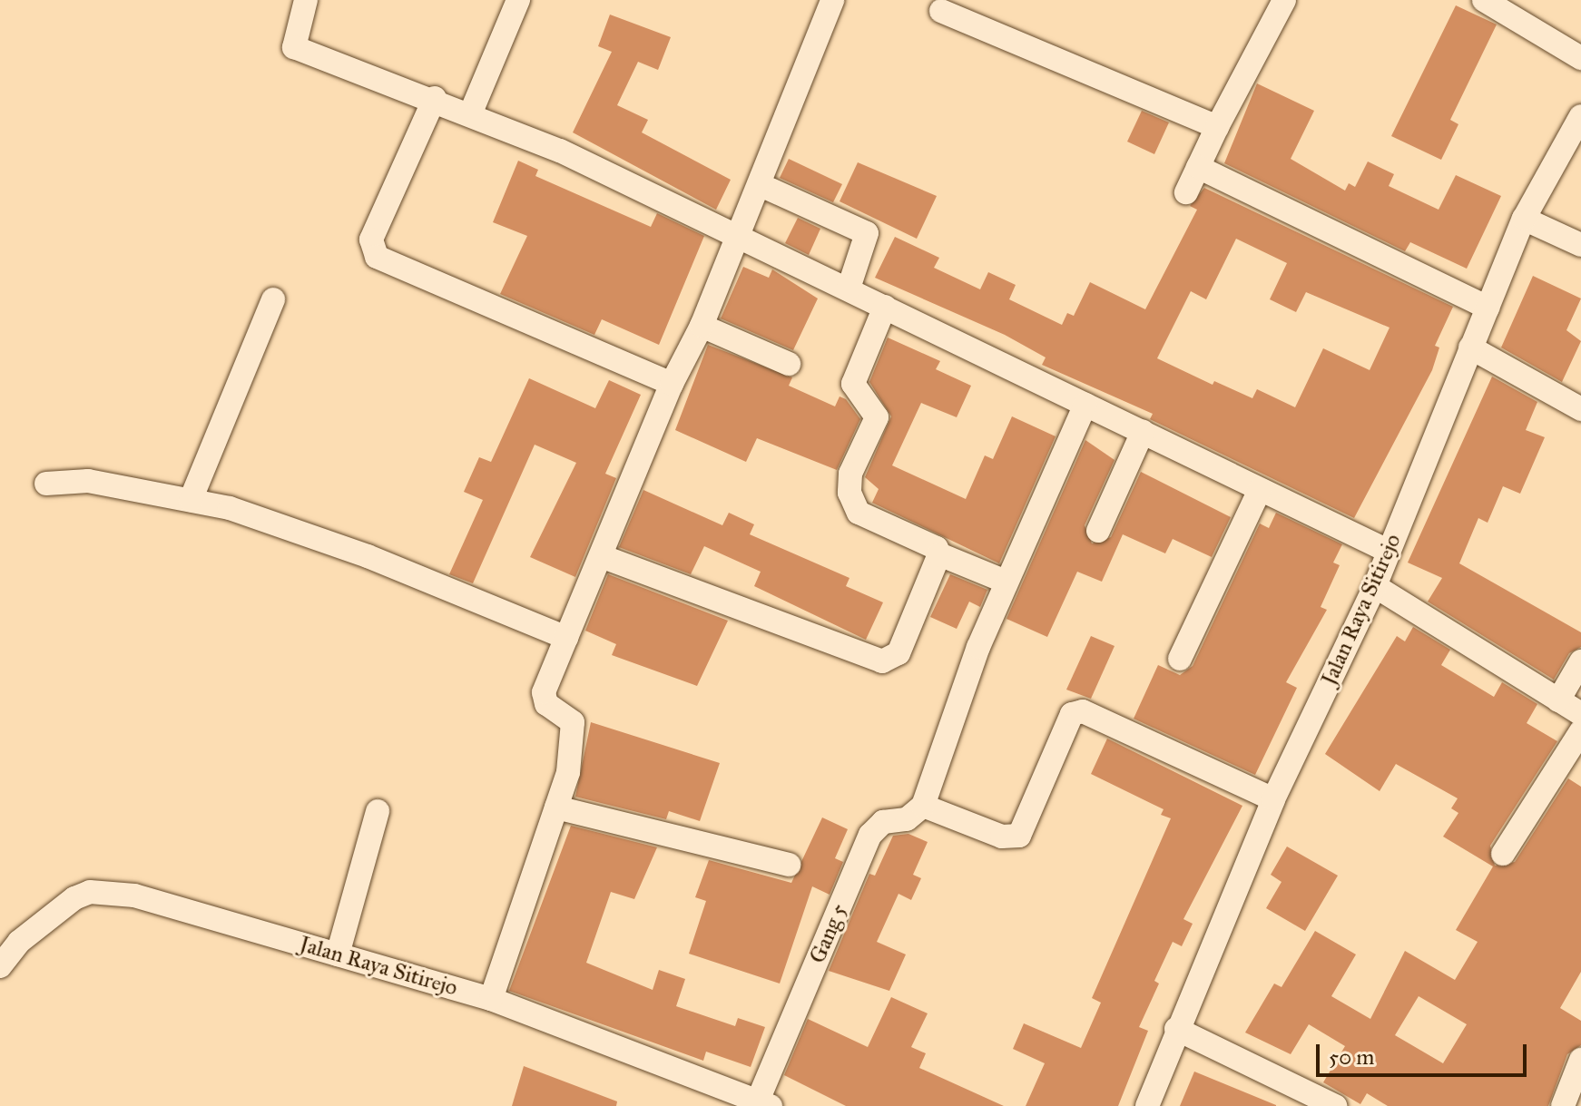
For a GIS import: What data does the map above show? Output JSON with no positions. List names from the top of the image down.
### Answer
{
  "streets": {
    "street": ["Jalan Raya Sitirejo", "Gang 5"]
  },
  "crossings": [
    ["Jalan Raya Sitirejo", "Gang 5"]
  ],
  "scale_bar": "50 m"
}
